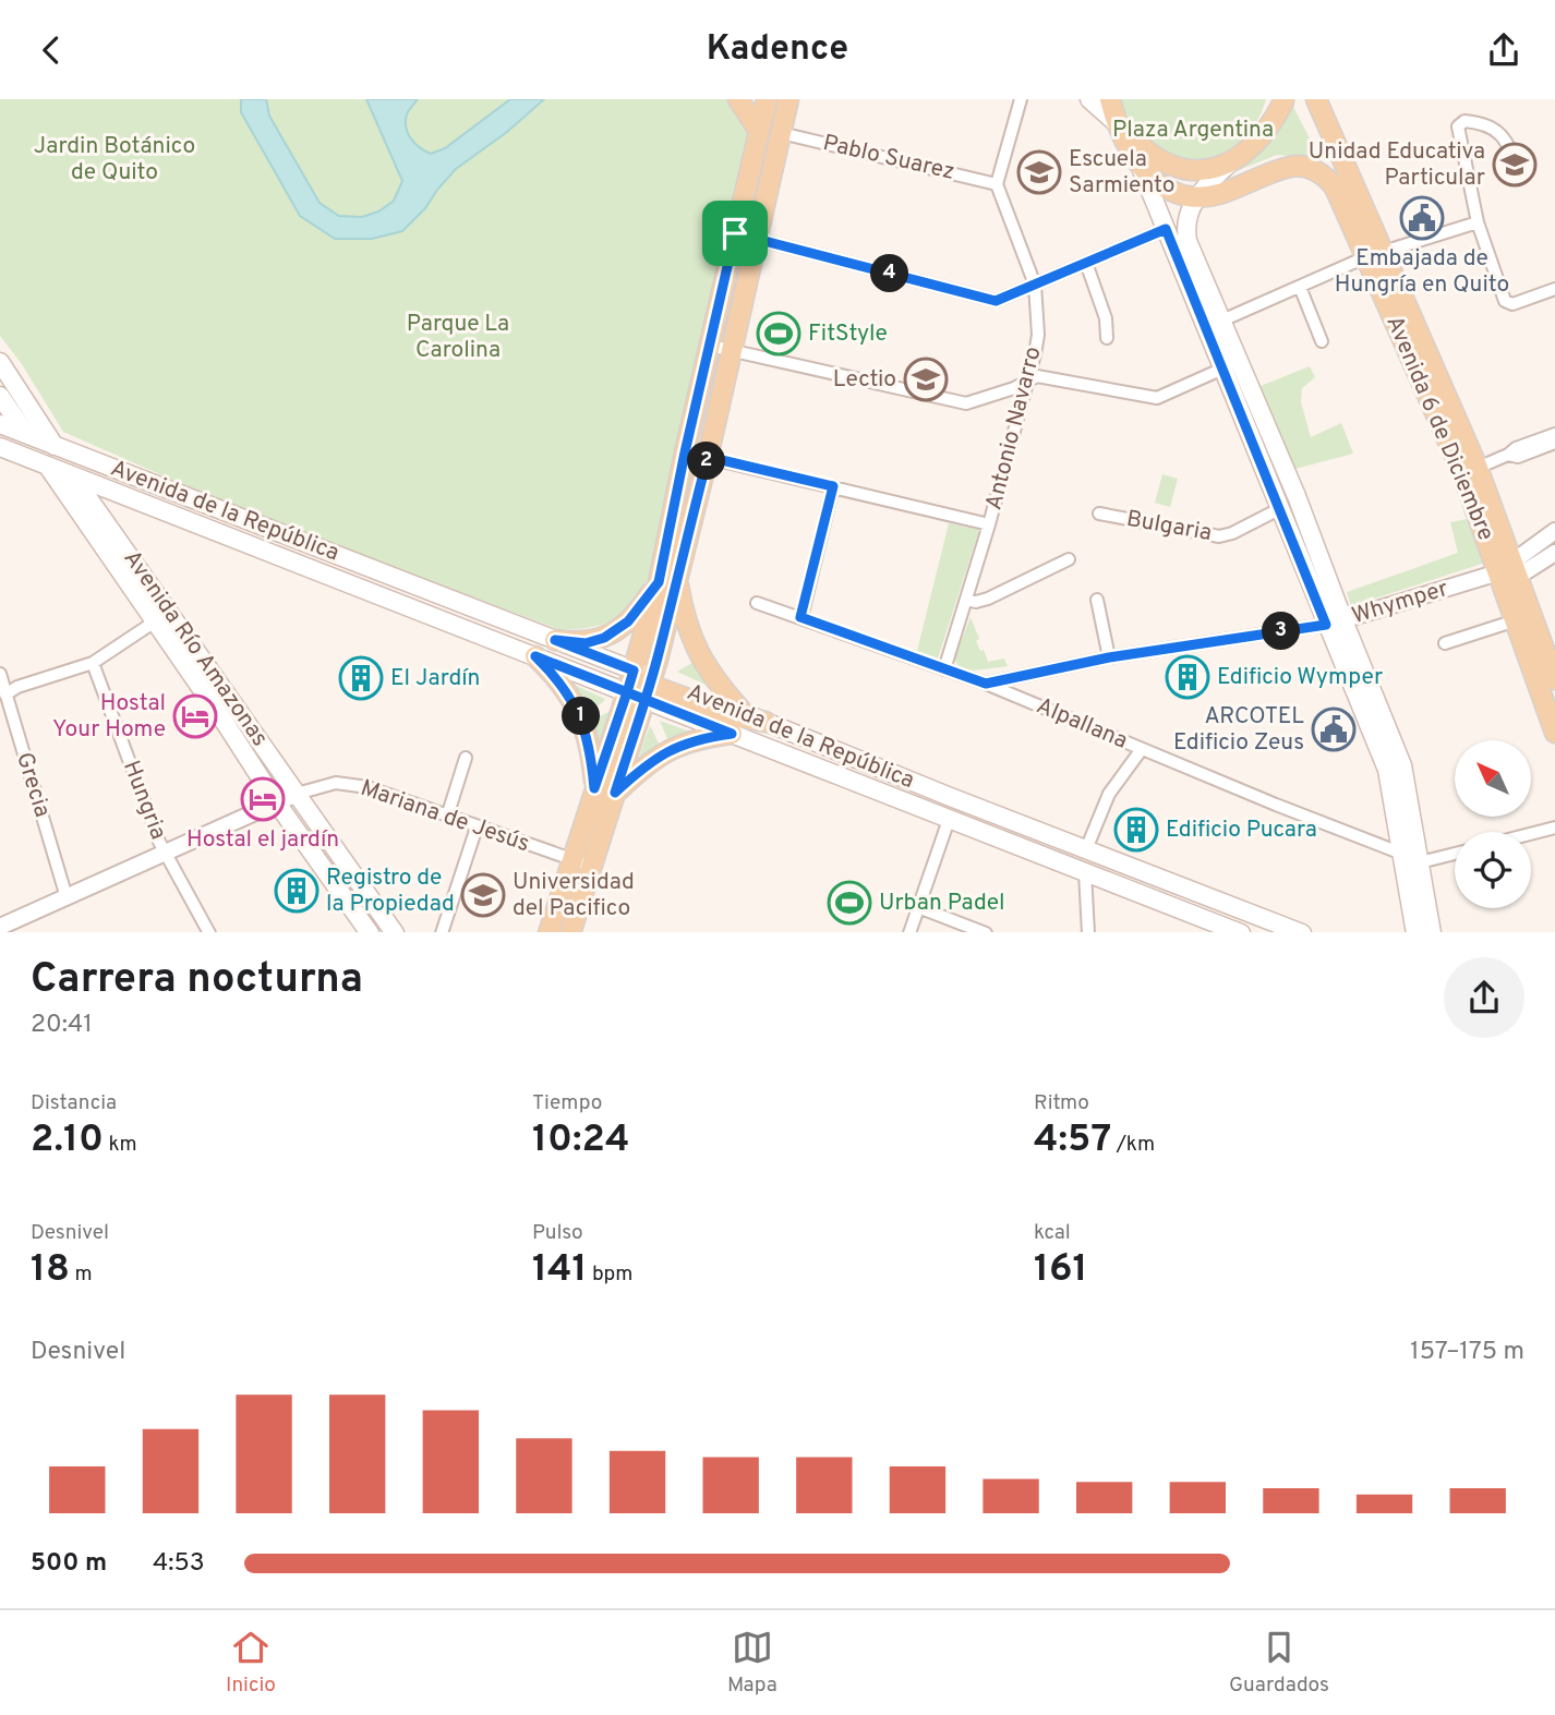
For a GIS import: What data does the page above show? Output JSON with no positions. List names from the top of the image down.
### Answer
{
  "streets": {
    "main road": ["Avenida 6 de Diciembre", "Avenida de la República", "Avenida Río Amazonas"],
    "street": [
      "Pablo Suarez",
      "Antonio Navarro",
      "Bulgaria",
      "Whymper",
      "Alpallana",
      "Grecia",
      "Hungria",
      "Mariana de Jesús"
    ]
  },
  "crossings": [
    ["Pablo Suarez", "Antonio Navarro"],
    ["Antonio Navarro", "Alpallana"],
    ["Avenida 6 de Diciembre", "Whymper"],
    ["Avenida de la República", "Avenida Río Amazonas"],
    ["Whymper", "Alpallana"],
    ["Avenida Río Amazonas", "Mariana de Jesús"]
  ],
  "parks": ["Plaza Argentina", "Jardin Botánico de Quito", "Parque La Carolina"],
  "places": {
    "school or university": [
      "Unidad Educativa Particular",
      "Escuela Sarmiento",
      "Lectio",
      "Universidad del Pacifico"
    ],
    "public building": ["Embajada de Hungría en Quito", "ARCOTEL Edificio Zeus"],
    "sports": ["FitStyle", "Urban Padel"],
    "building": [
      "Edificio Wymper",
      "El Jardín",
      "Edificio Pucara",
      "Registro de la Propiedad"
    ],
    "hotel": ["Hostal Your Home", "Hostal el jardín"]
  },
  "north": "top left",
  "page": {
    "header": "Kadence",
    "pins": [
      "4",
      "2",
      "3",
      "1"
    ],
    "heading": ["Carrera nocturna", "20:41"],
    "stats": [
      ["Distancia", "2.10 km"],
      ["Tiempo", "10:24"],
      ["Ritmo", "4:57 /km"],
      ["Desnivel", "18 m"],
      ["Pulso", "141 bpm"],
      ["kcal", "161"]
    ],
    "chart": ["Desnivel", "157–175 m"],
    "list": [
      {
        "name": "500 m",
        "note": "4:53"
      }
    ],
    "tabs": ["Inicio", "Mapa", "Guardados"]
  }
}
